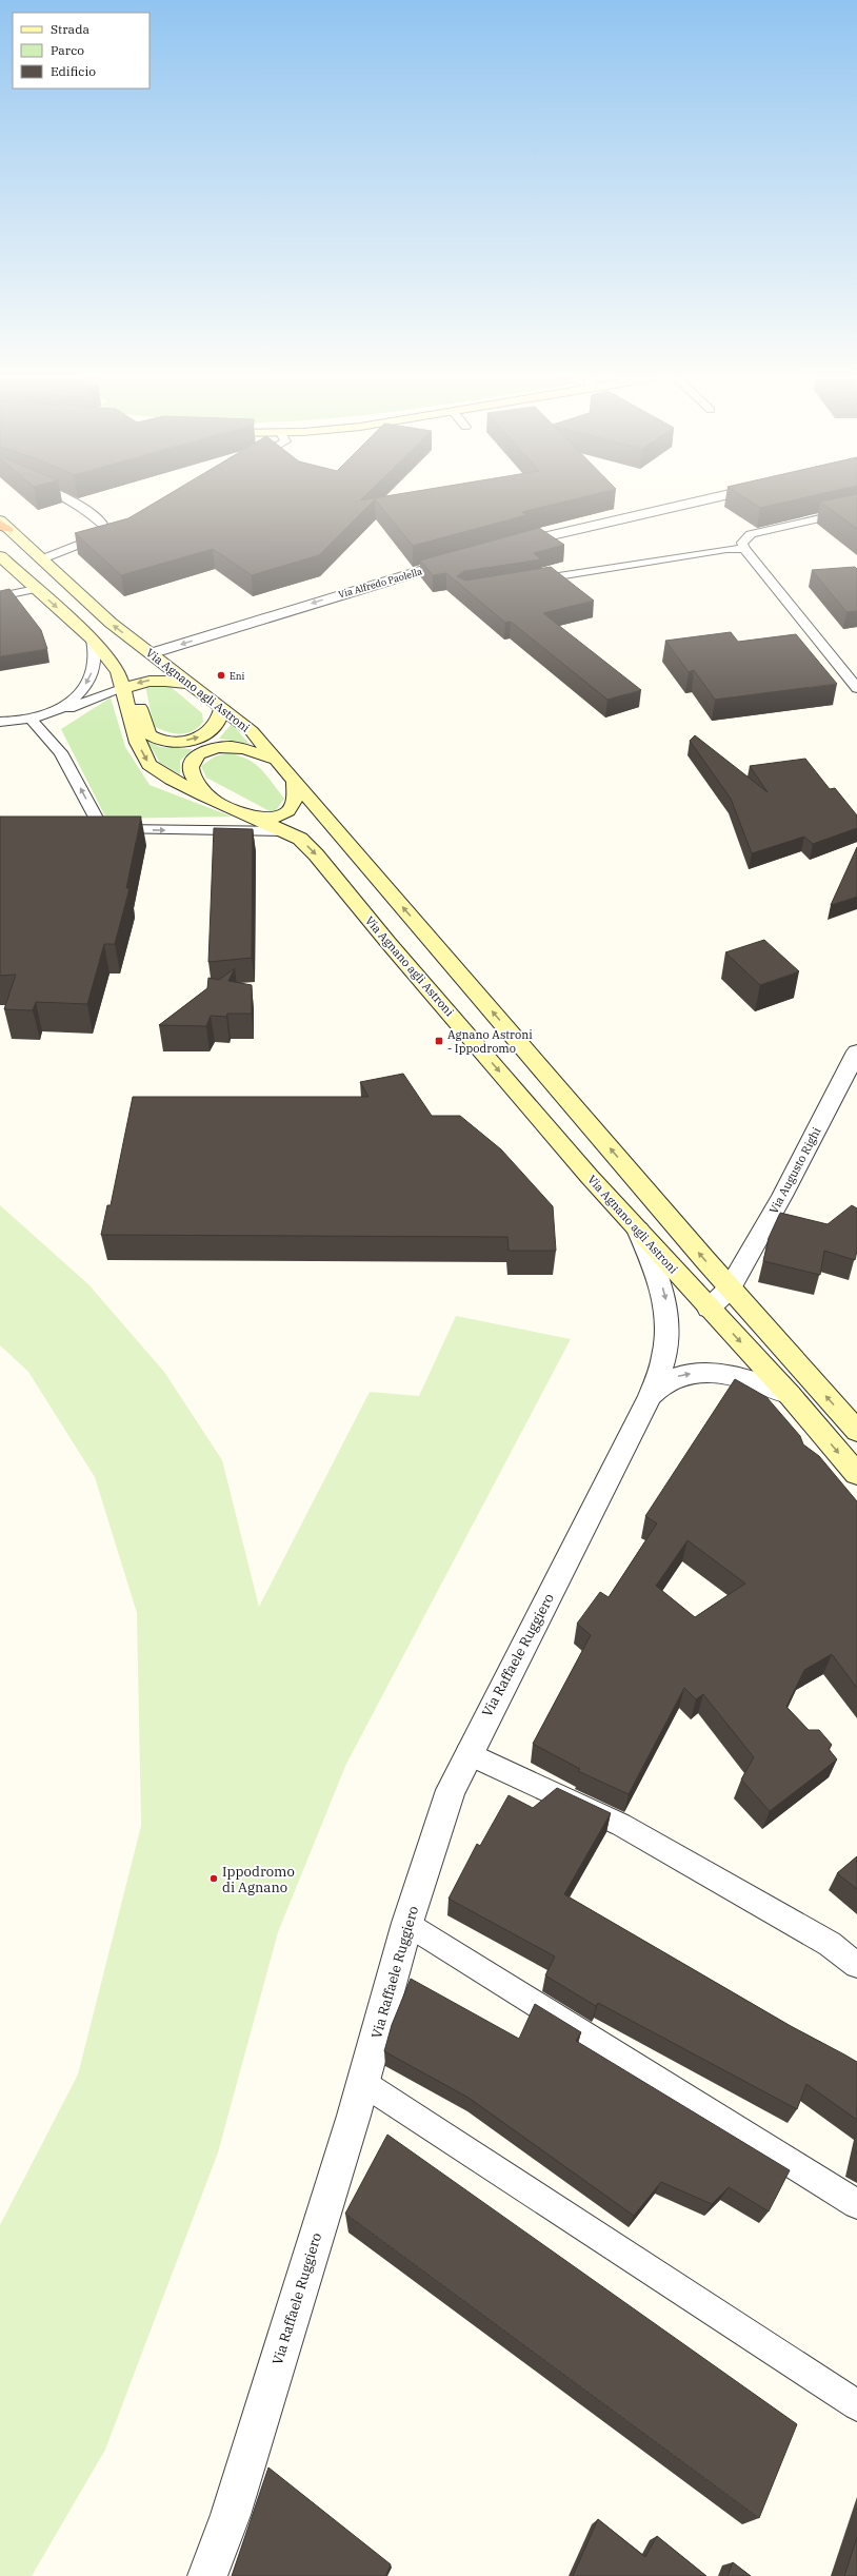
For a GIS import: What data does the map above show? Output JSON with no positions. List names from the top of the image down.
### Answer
{
  "streets": {
    "main road": ["Via Agnano agli Astroni"],
    "street": ["Via Alfredo Paolella", "Via Augusto Righi", "Via Raffaele Ruggiero"]
  },
  "crossings": [
    ["Via Alfredo Paolella", "Via Agnano agli Astroni"],
    ["Via Agnano agli Astroni", "Via Augusto Righi"]
  ],
  "one_way": ["Via Alfredo Paolella"],
  "places": {
    "other": ["Eni", "Ippodromo di Agnano"],
    "transit": ["Agnano Astroni - Ippodromo"]
  },
  "legend": ["Strada", "Parco", "Edificio"]
}
